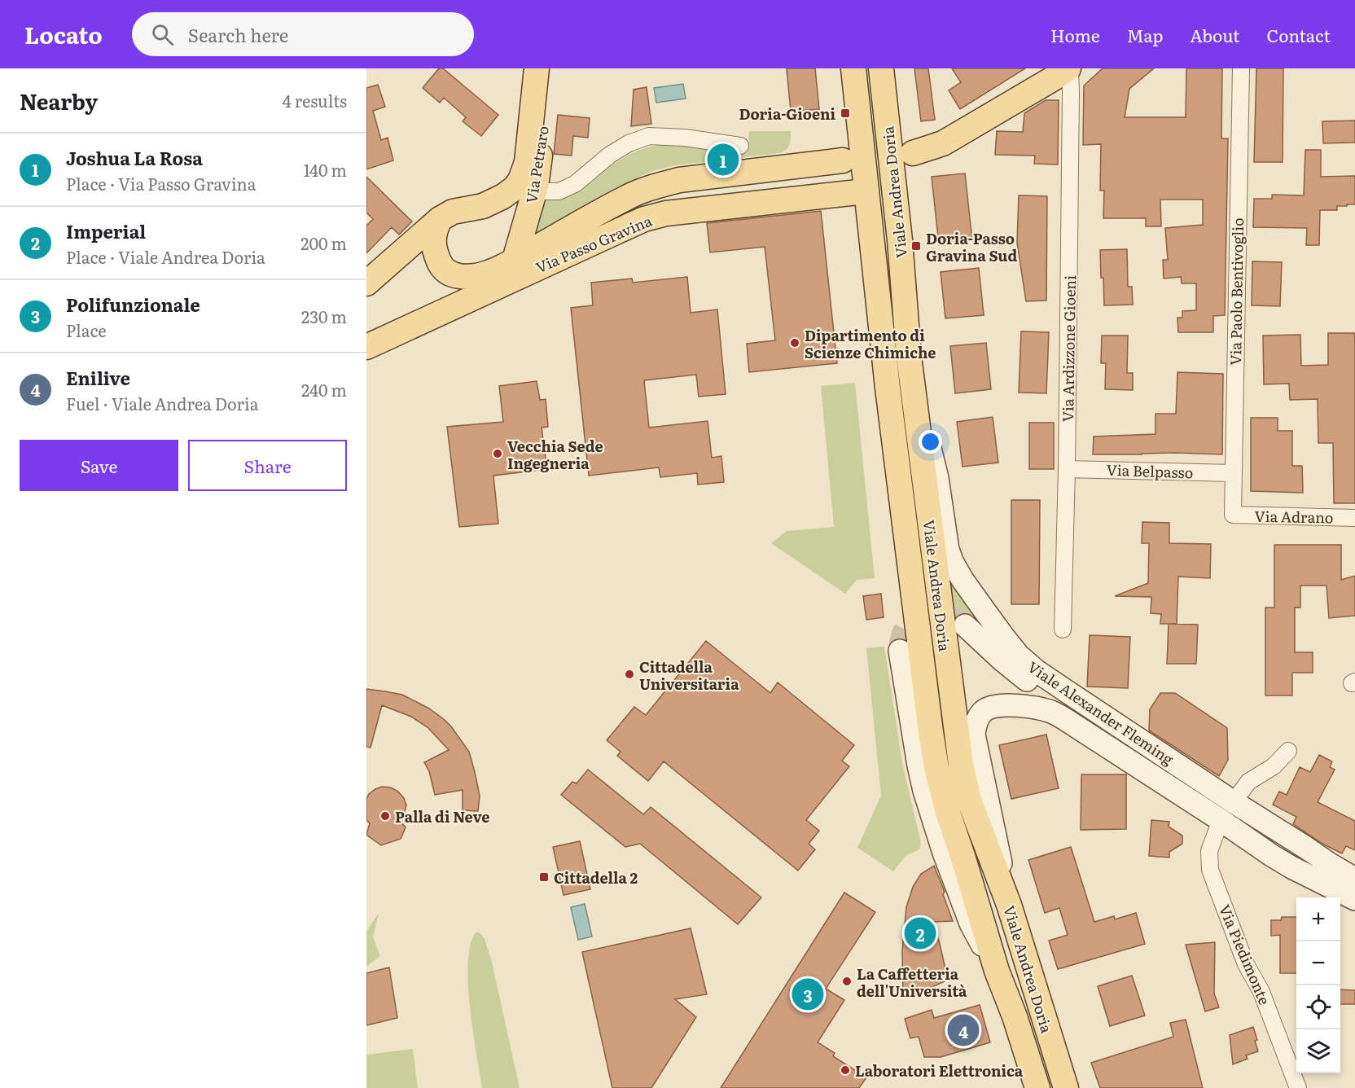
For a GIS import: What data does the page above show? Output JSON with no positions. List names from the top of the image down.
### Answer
{
  "streets": {
    "main road": [
      "Via Petraro",
      "Viale Andrea Doria",
      "Via Passo Gravina",
      "Viale Alexander Fleming"
    ],
    "street": [
      "Via Paolo Bentivoglio",
      "Via Ardizzone Gioeni",
      "Via Belpasso",
      "Via Adrano",
      "Via Piedimonte"
    ]
  },
  "crossings": [
    ["Via Petraro", "Via Passo Gravina"],
    ["Viale Andrea Doria", "Via Passo Gravina"],
    ["Viale Andrea Doria", "Viale Alexander Fleming"],
    ["Via Paolo Bentivoglio", "Via Belpasso"],
    ["Via Paolo Bentivoglio", "Via Adrano"],
    ["Via Ardizzone Gioeni", "Via Belpasso"],
    ["Viale Alexander Fleming", "Via Piedimonte"]
  ],
  "places": {
    "transit": ["Doria-Gioeni", "Doria-Passo Gravina Sud", "Cittadella 2"],
    "other": [
      "Dipartimento di Scienze Chimiche",
      "Vecchia Sede Ingegneria",
      "Cittadella Universitaria",
      "Palla di Neve",
      "La Caffetteria dell'Università",
      "Laboratori Elettronica"
    ]
  },
  "page": {
    "header": "Locato",
    "search": "Search here",
    "nav": [
      "Home",
      "Map",
      "About",
      "Contact"
    ],
    "heading": ["Nearby", "4 results"],
    "list": [
      {
        "mark": "1",
        "name": "Joshua La Rosa",
        "note": "Place · Via Passo Gravina",
        "value": "140 m"
      },
      {
        "mark": "2",
        "name": "Imperial",
        "note": "Place · Viale Andrea Doria",
        "value": "200 m"
      },
      {
        "mark": "3",
        "name": "Polifunzionale",
        "note": "Place",
        "value": "230 m"
      },
      {
        "mark": "4",
        "name": "Enilive",
        "note": "Fuel · Viale Andrea Doria",
        "value": "240 m"
      }
    ],
    "pins": [
      "1",
      "2",
      "3",
      "4"
    ],
    "buttons": ["Save", "Share"],
    "map_buttons": ["+", "−"]
  }
}
